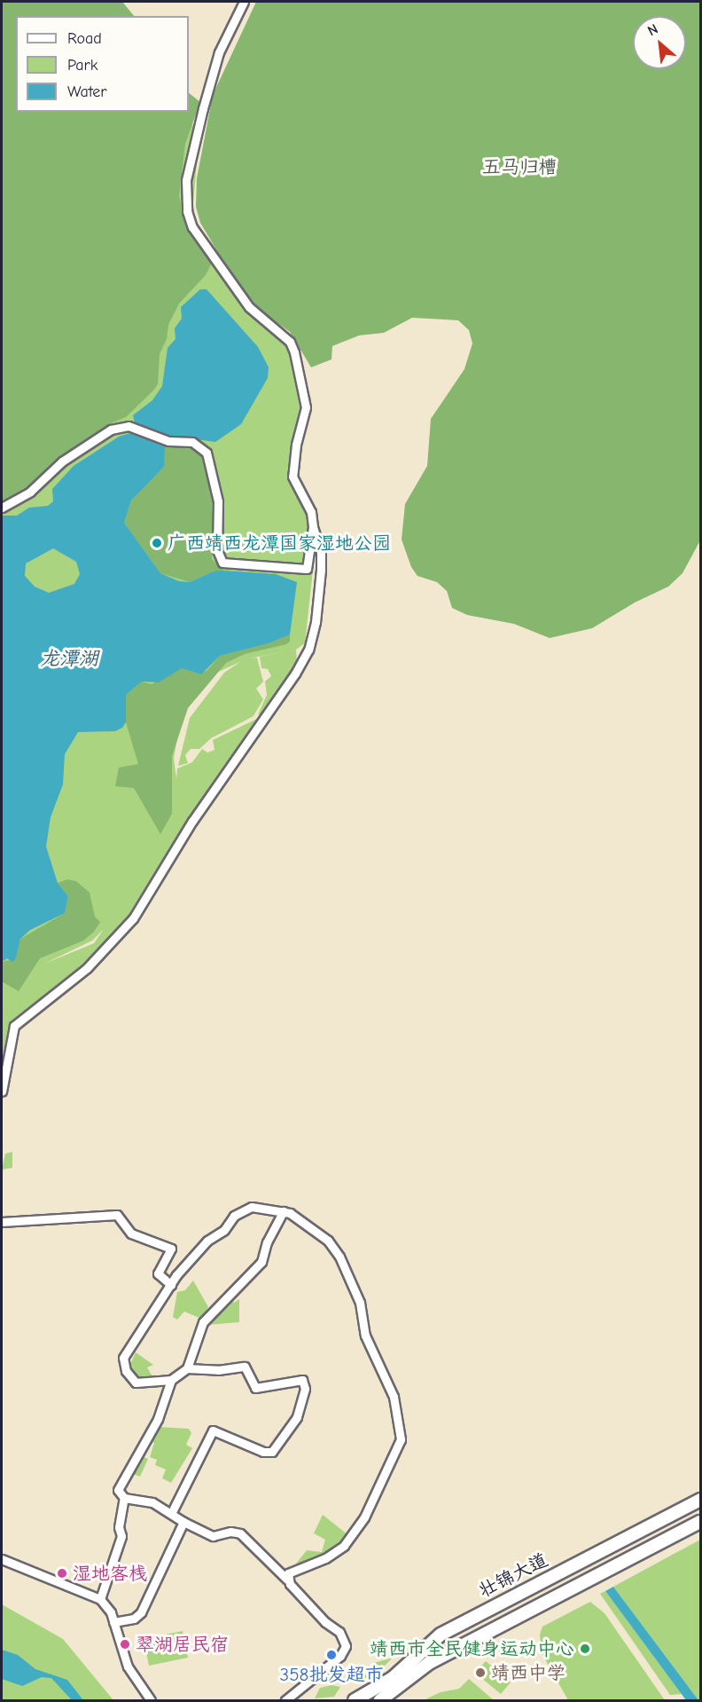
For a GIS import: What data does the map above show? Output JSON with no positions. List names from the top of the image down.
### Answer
{
  "streets": {
    "main road": ["壮锦大道"]
  },
  "water": ["龙潭湖"],
  "parks": ["五马归槽"],
  "places": [
    "广西靖西龙潭国家湿地公园",
    "湿地客栈",
    "翠湖居民宿",
    "靖西市全民健身运动中心",
    "358批发超市",
    "靖西中学"
  ],
  "legend": ["Road", "Park", "Water"],
  "north": "top left"
}
